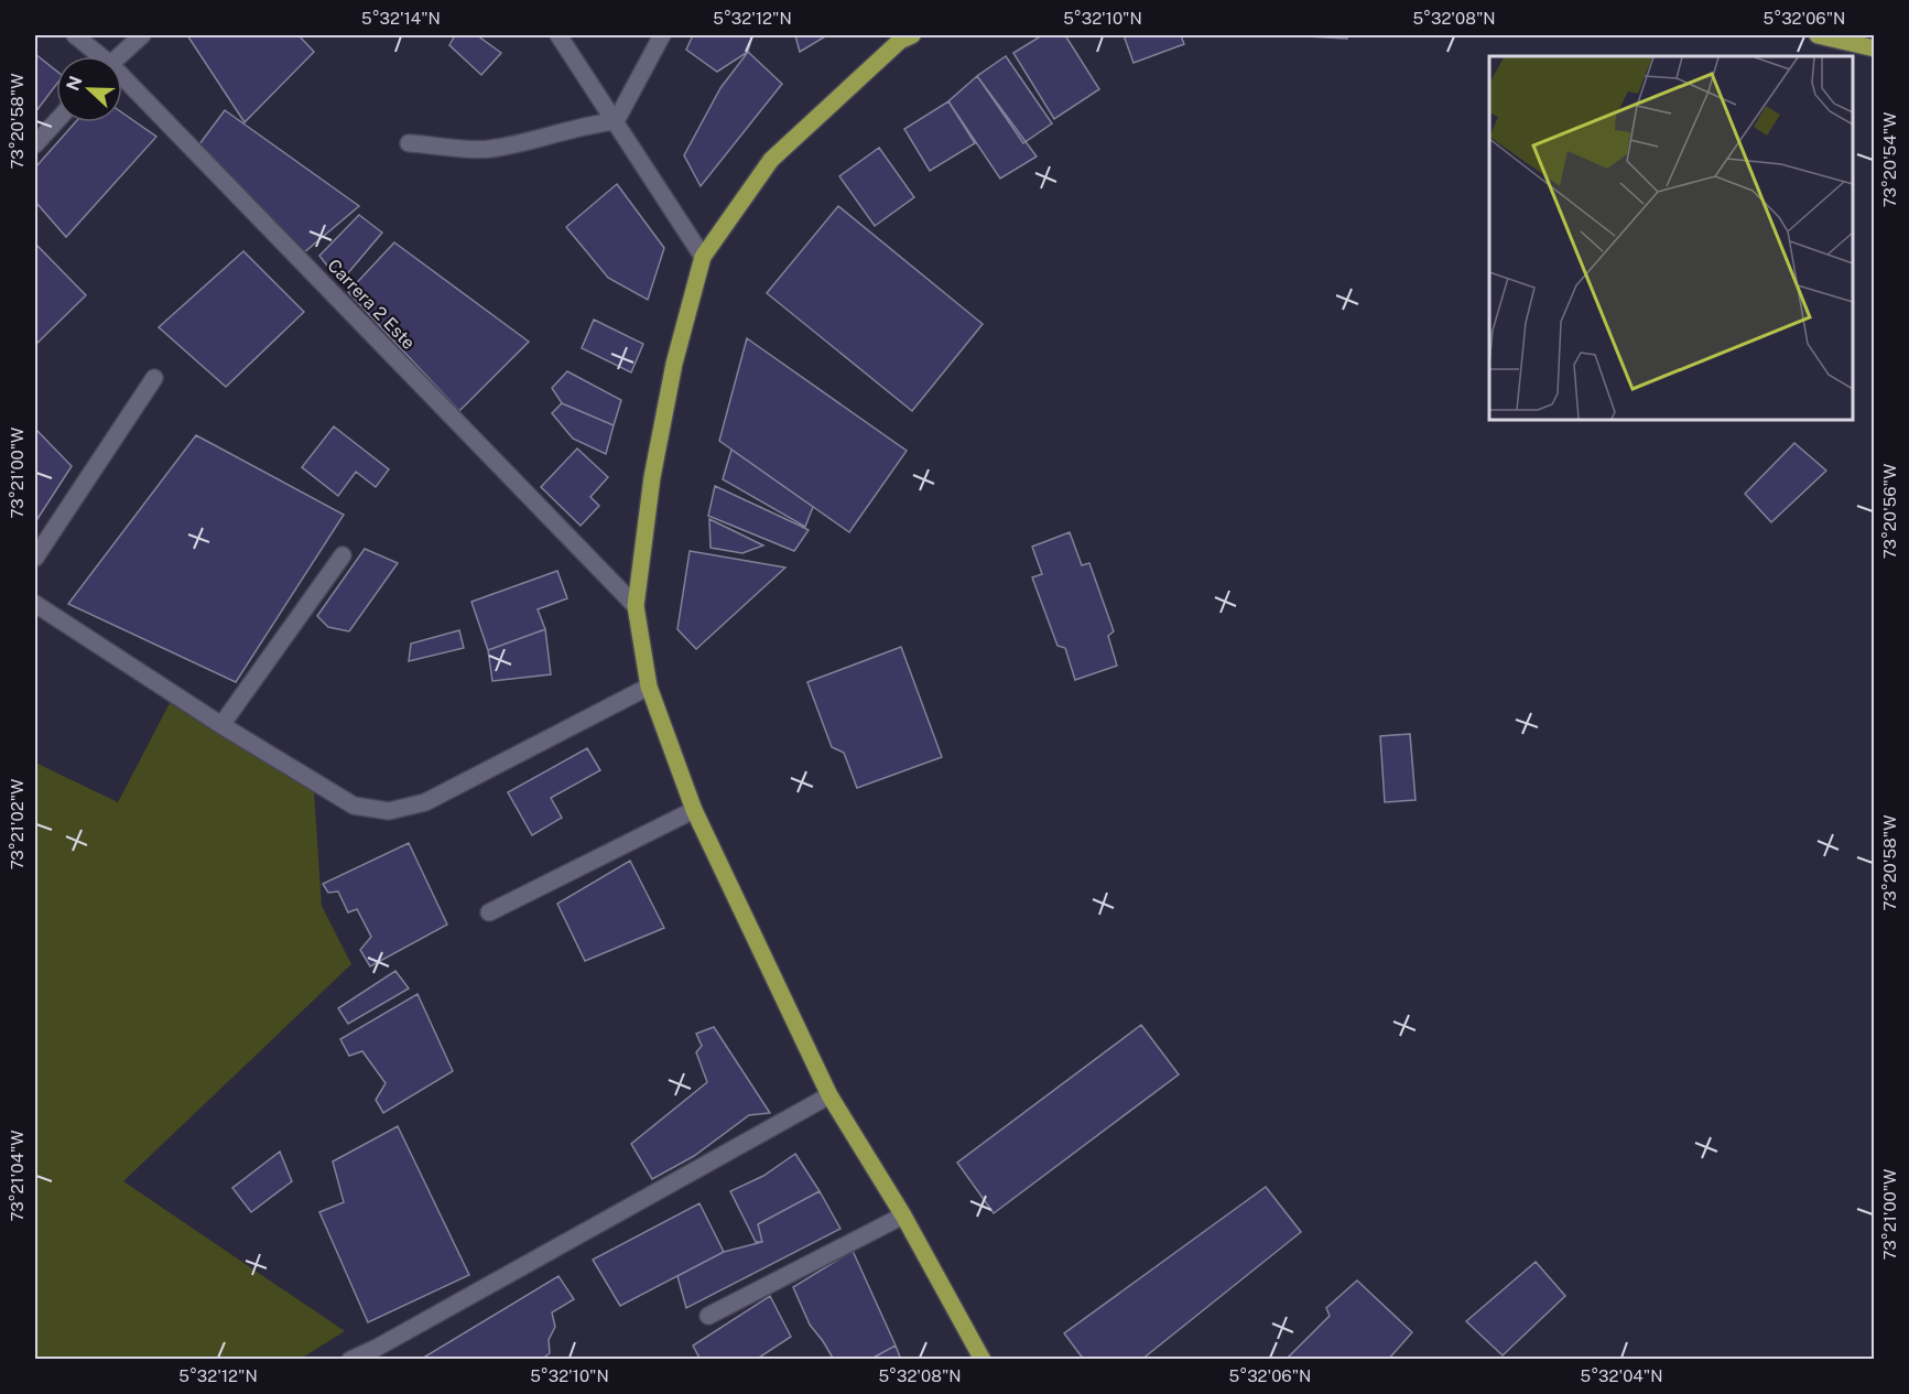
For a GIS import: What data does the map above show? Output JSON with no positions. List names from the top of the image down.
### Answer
{
  "streets": {
    "street": ["Carrera 2 Este"]
  },
  "north": "left",
  "coordinates": [
    "5°32'14\"N",
    "5°32'12\"N",
    "5°32'10\"N",
    "5°32'08\"N",
    "5°32'06\"N",
    "73°20'58\"W",
    "73°20'54\"W",
    "73°21'00\"W",
    "73°20'56\"W",
    "73°21'02\"W",
    "73°21'04\"W",
    "5°32'04\"N"
  ]
}
